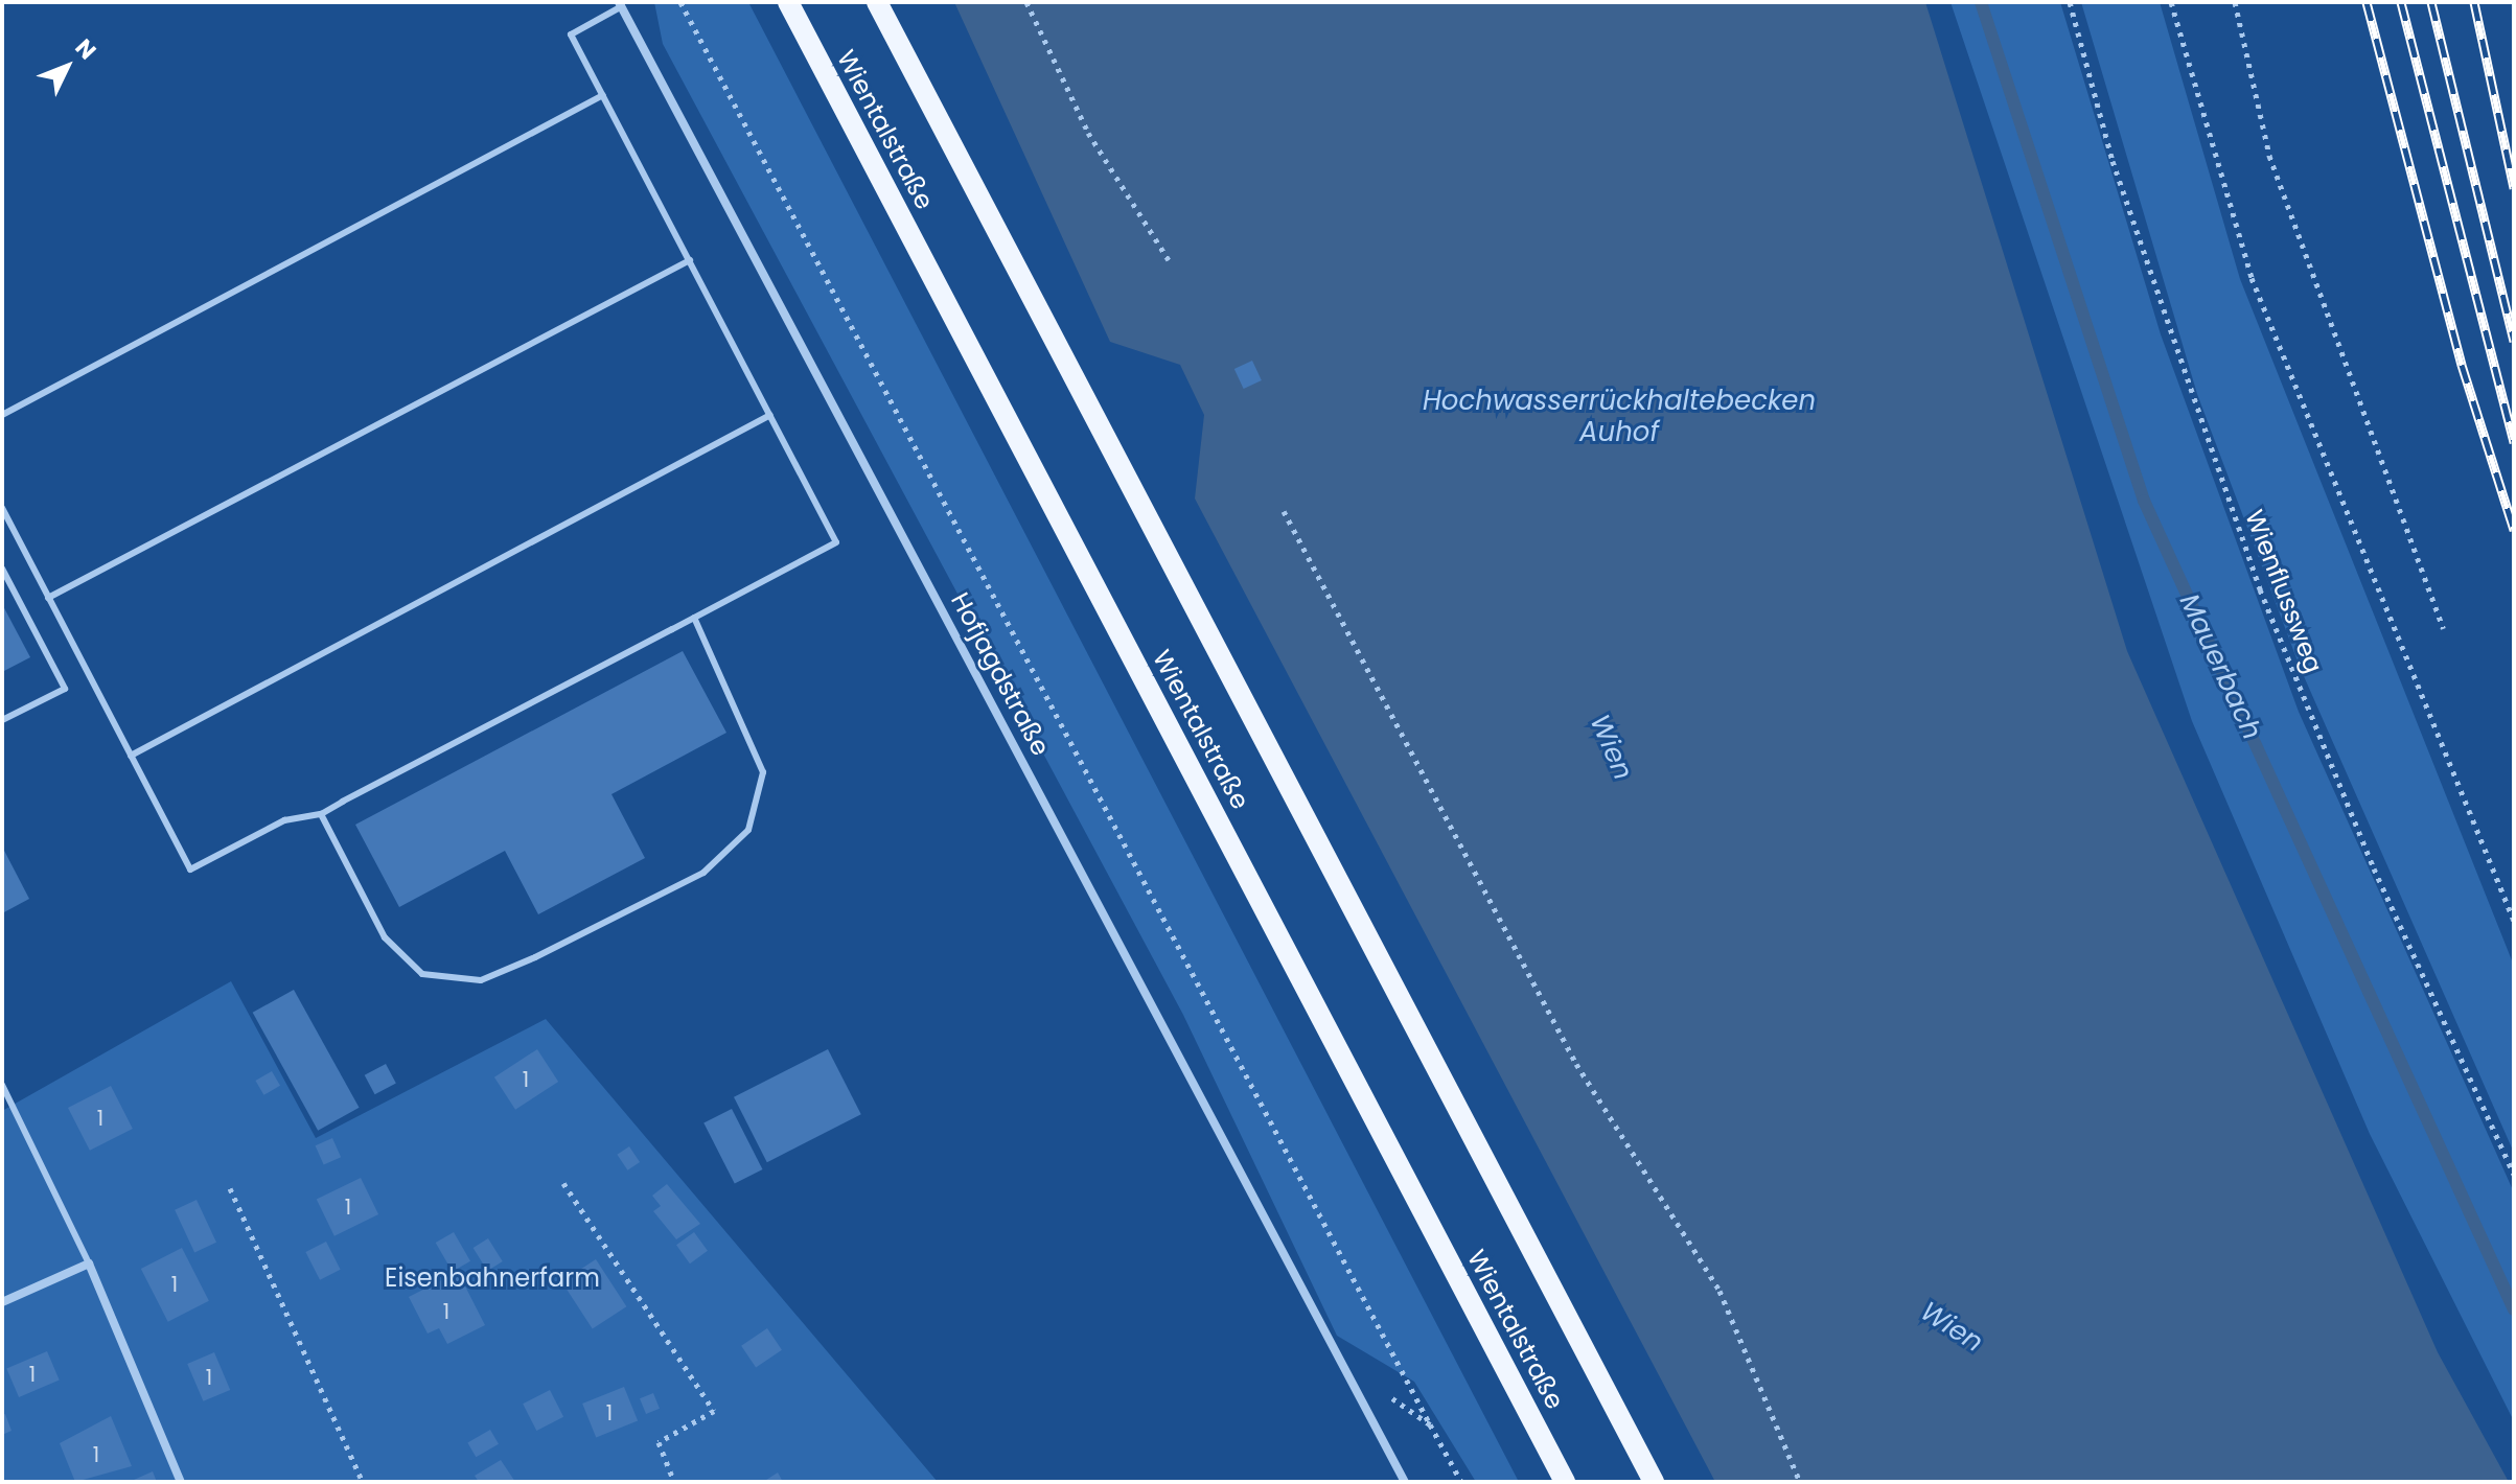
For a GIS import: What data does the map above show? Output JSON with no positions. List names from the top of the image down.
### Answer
{
  "streets": {
    "main road": ["Wientalstraße"],
    "street": ["Hofjagdstraße"],
    "path": ["Wienflussweg"]
  },
  "water": ["Hochwasserrückhaltebecken Auhof", "Mauerbach", "Wien"],
  "parks": ["Eisenbahnerfarm"],
  "house_numbers": [
    "1",
    "1",
    "1",
    "1",
    "1",
    "1",
    "1",
    "1",
    "1"
  ],
  "north": "top right"
}
